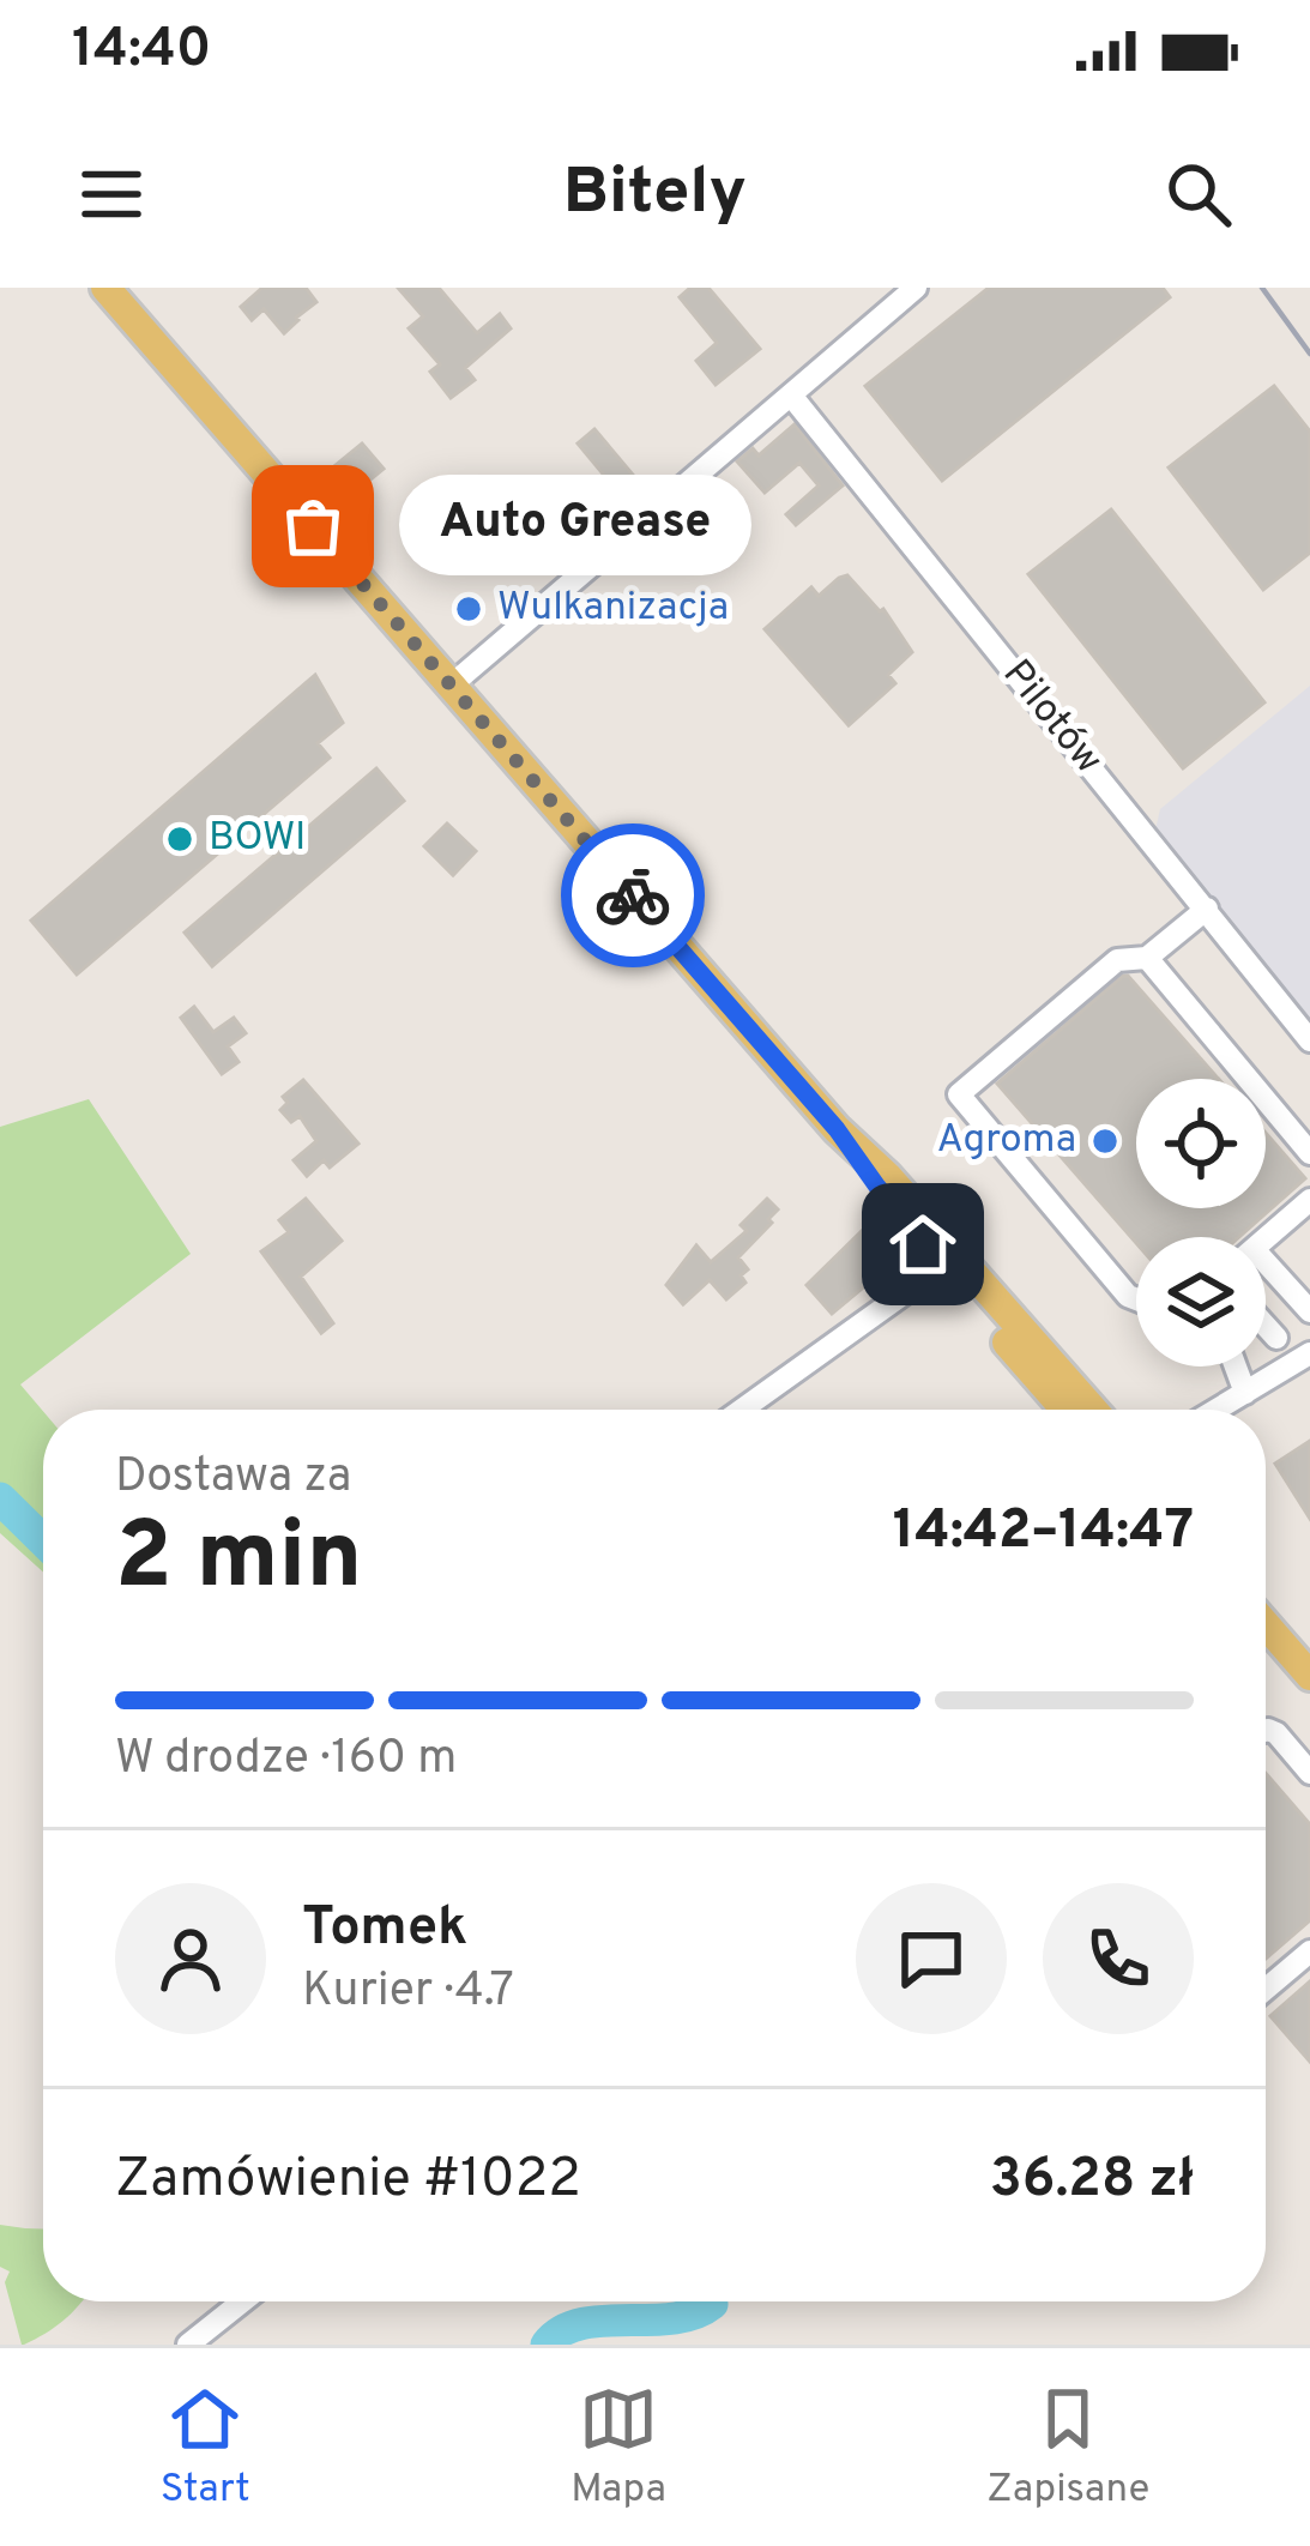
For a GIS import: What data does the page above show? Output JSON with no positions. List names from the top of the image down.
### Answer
{
  "streets": {
    "street": ["Pilotów"]
  },
  "places": [
    "Auto Grease",
    "Wulkanizacja",
    "BOWI",
    "Agroma"
  ],
  "page": {
    "status": "14:40",
    "header": "Bitely",
    "bubble": "Auto Grease",
    "heading": ["2 min", "Dostawa za", "14:42–14:47"],
    "panel": [
      "Tomek",
      "Kurier · 4.7",
      "Zamówienie #1022",
      "36.28 zł"
    ],
    "bar": "W drodze · 160 m",
    "tabs": ["Start", "Mapa", "Zapisane"]
  }
}
